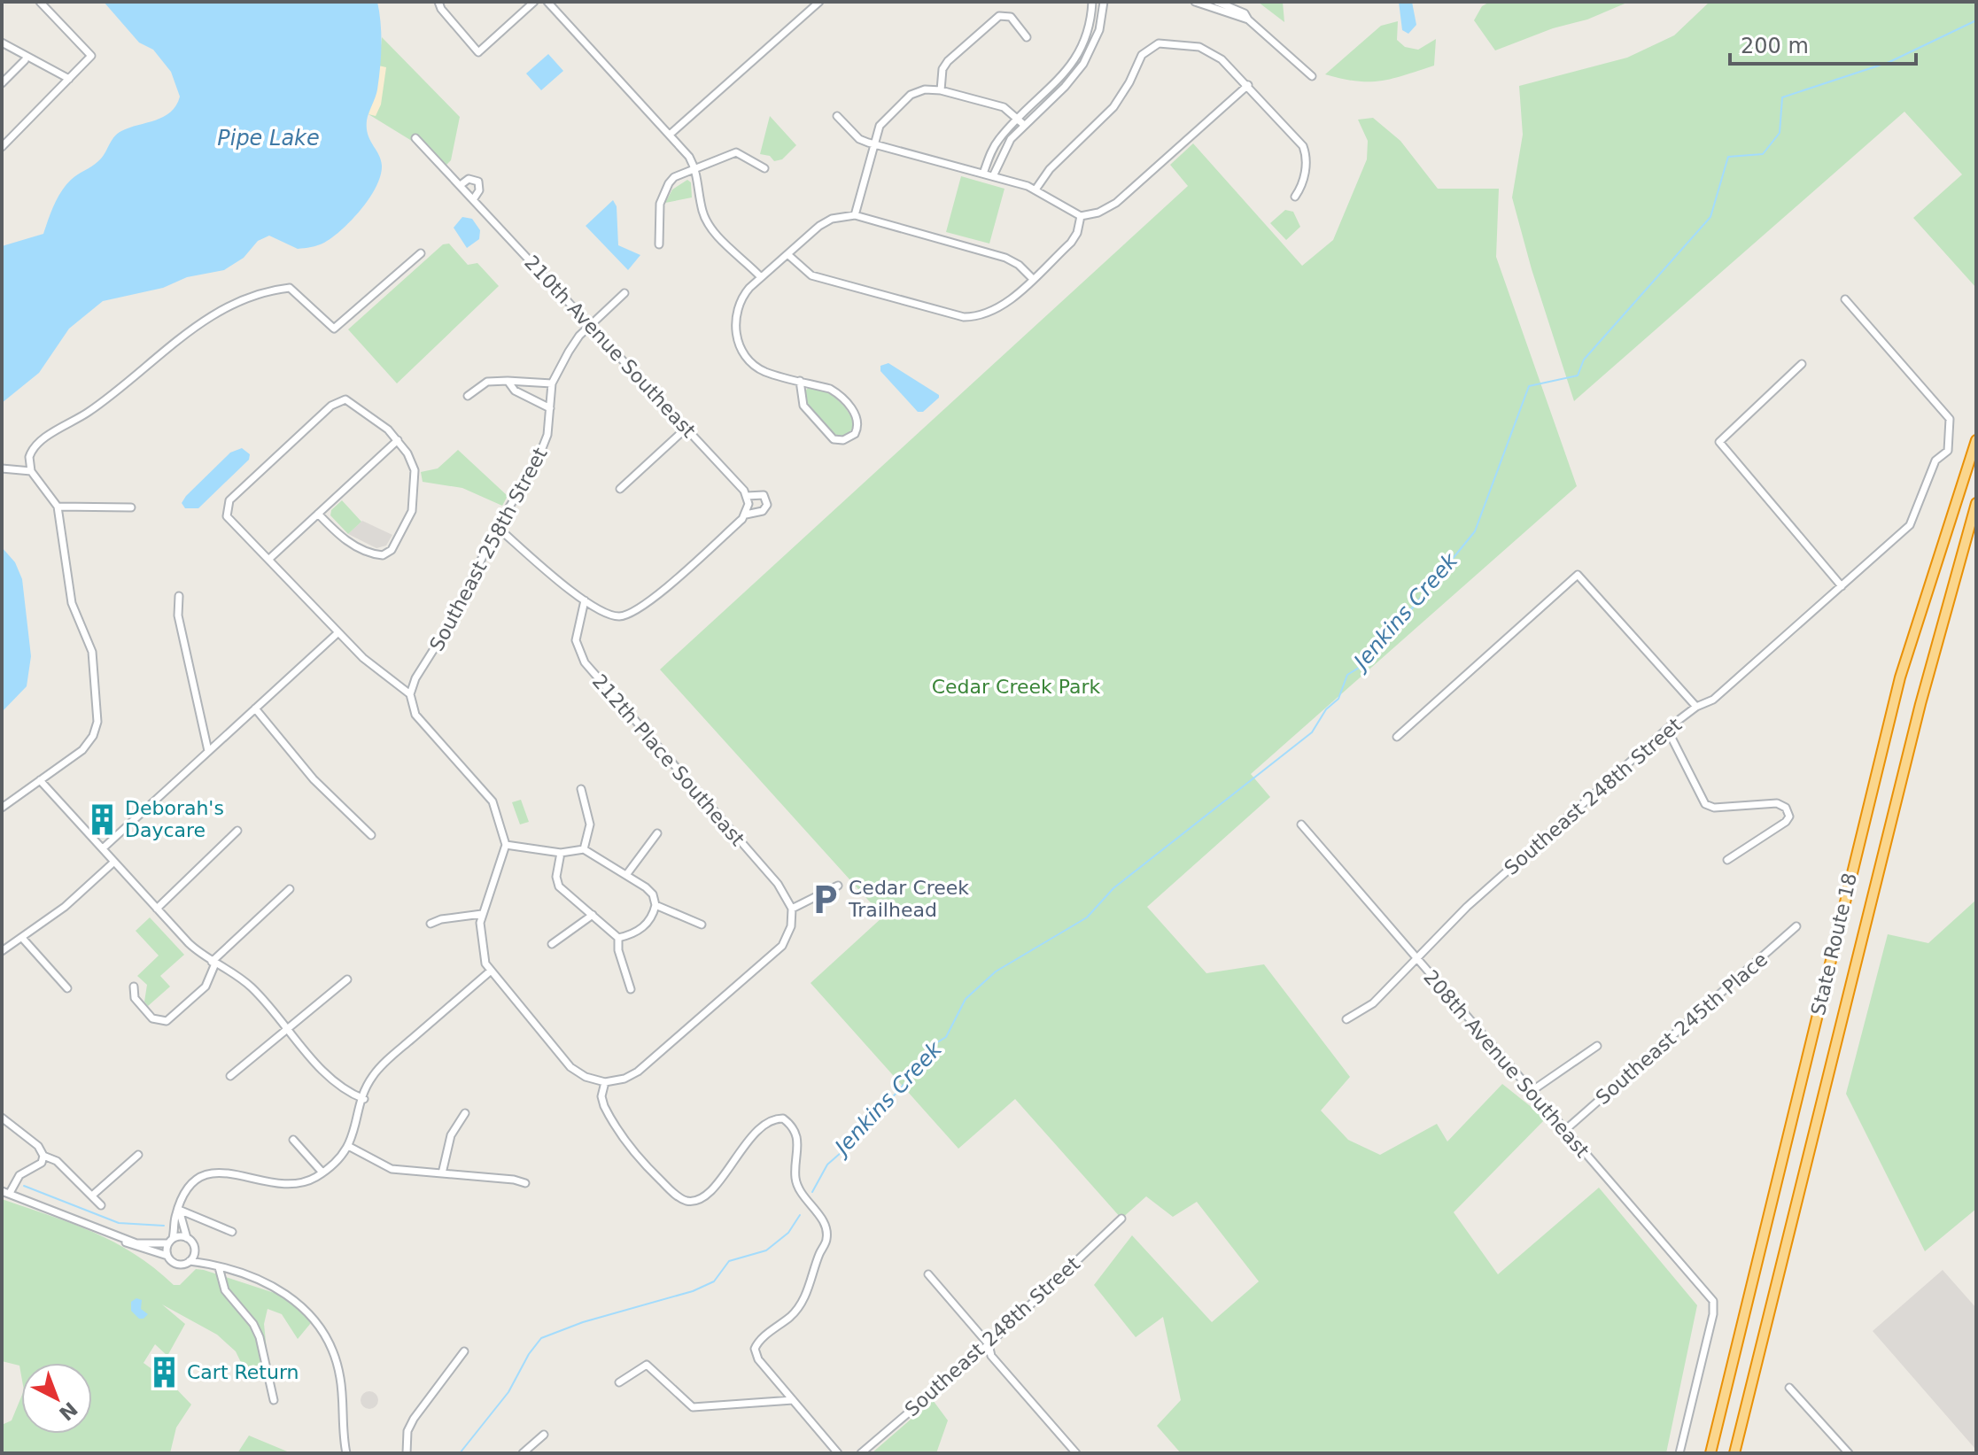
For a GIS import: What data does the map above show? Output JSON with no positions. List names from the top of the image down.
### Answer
{
  "streets": {
    "highway": ["State Route 18"],
    "street": [
      "210th Avenue Southeast",
      "Southeast 258th Street",
      "212th Place Southeast",
      "Southeast 248th Street",
      "Southeast 245th Place",
      "208th Avenue Southeast"
    ]
  },
  "crossings": [
    ["210th Avenue Southeast", "Southeast 258th Street"],
    ["Southeast 248th Street", "208th Avenue Southeast"],
    ["Southeast 245th Place", "208th Avenue Southeast"]
  ],
  "water": ["Pipe Lake", "Jenkins Creek"],
  "parks": ["Cedar Creek Park"],
  "places": {
    "building": ["Deborah's Daycare", "Cart Return"],
    "parking": ["Cedar Creek Trailhead"]
  },
  "scale_bar": "200 m",
  "north": "bottom right"
}
